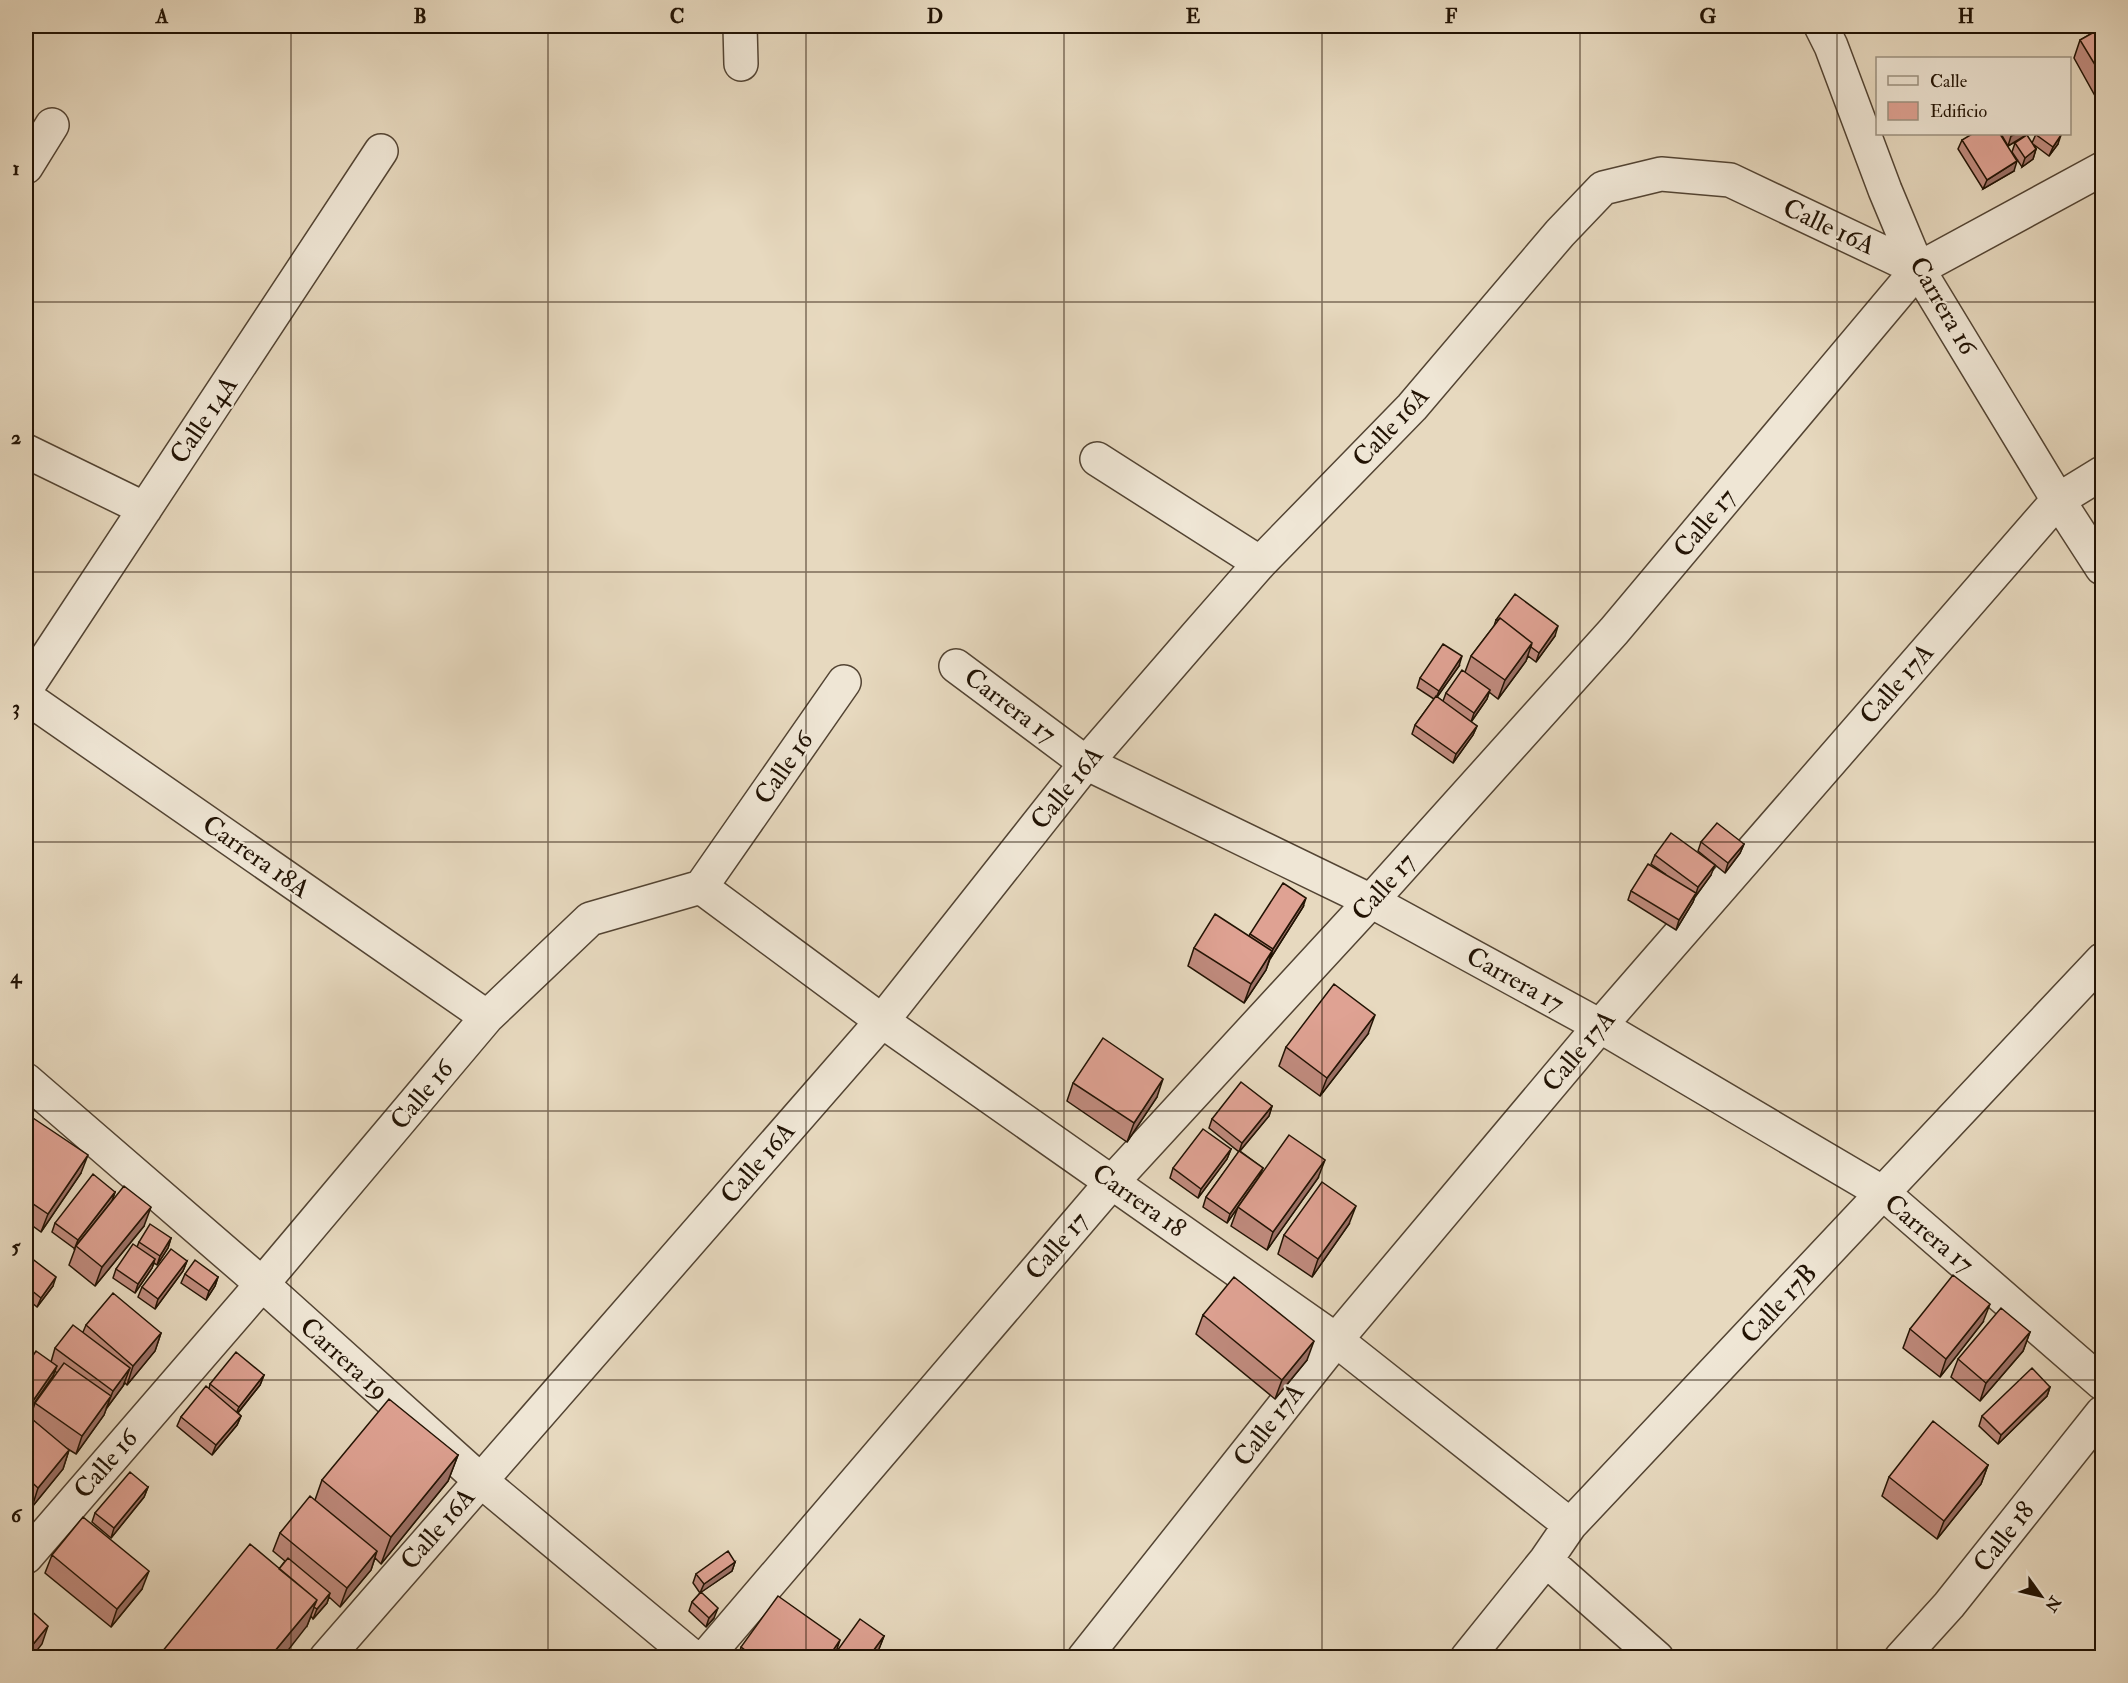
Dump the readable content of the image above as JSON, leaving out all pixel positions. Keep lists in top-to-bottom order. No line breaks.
{"streets":{"street":["Calle 16A","Carrera 16","Calle 14A","Calle 17","Calle 17A","Carrera 17","Calle 16","Carrera 18A","Carrera 18","Calle 17B","Carrera 19","Calle 18"]},"crossings":[["Calle 16A","Carrera 16"],["Calle 16A","Calle 17"],["Calle 16A","Carrera 17"],["Calle 16A","Carrera 18"],["Calle 16A","Carrera 19"],["Carrera 16","Calle 17"],["Carrera 16","Calle 17A"],["Calle 17","Carrera 17"],["Calle 17","Carrera 18"],["Calle 17A","Carrera 17"],["Calle 17A","Carrera 18"],["Carrera 17","Calle 17B"],["Calle 16","Carrera 18A"],["Calle 16","Carrera 18"],["Calle 16","Carrera 19"],["Carrera 18","Calle 17B"]],"legend":["Calle","Edificio"],"north":"bottom right","grid":{"columns":["A","B","C","D","E","F","G","H"],"rows":["1","2","3","4","5","6"]}}
